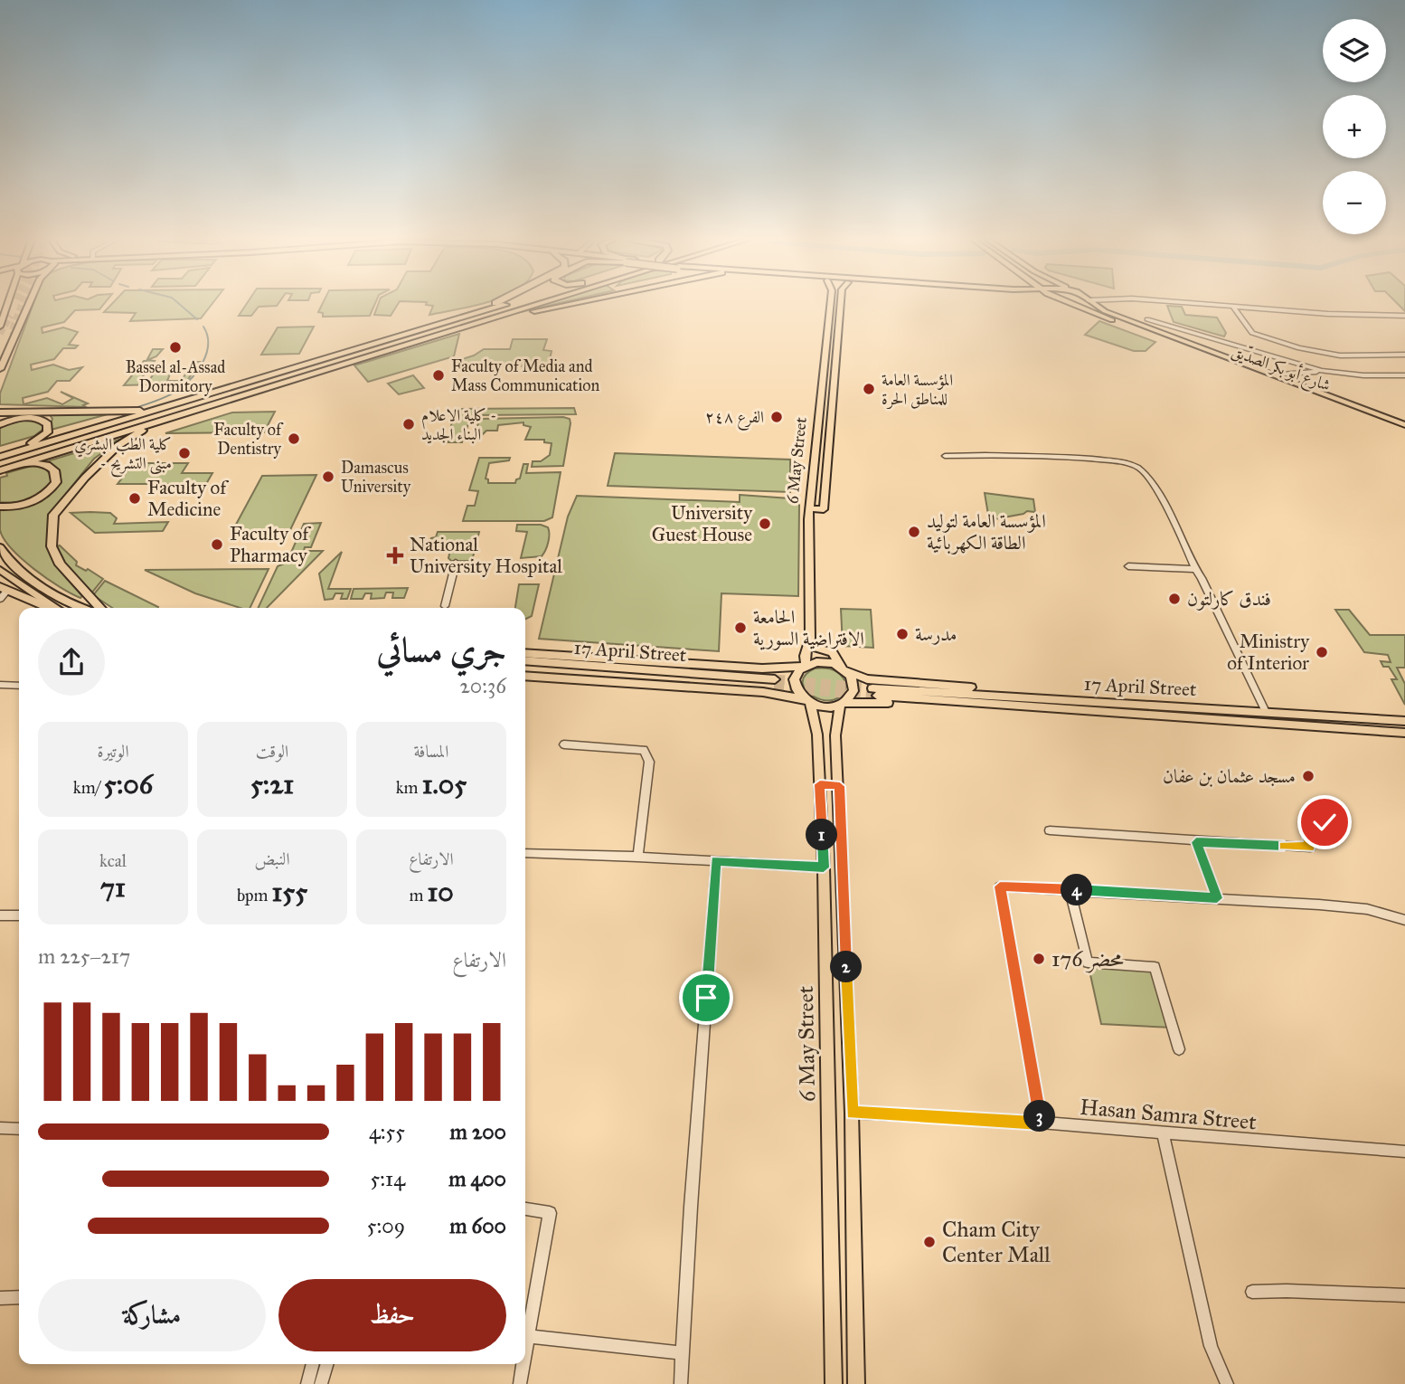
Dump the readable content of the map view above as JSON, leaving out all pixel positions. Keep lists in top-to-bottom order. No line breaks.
{"streets":{"main road":["شارع أبو بكر الصدّيق","6 May Street","17 April Street"],"street":["Hasan Samra Street"]},"places":{"other":["Bassel al-Assad Dormitory","Faculty of Media and Mass Communication","المؤسسة العامة للمناطق الحرة","الفرع ٢٤٨","كلية الاعلام - البناء الجديد","Faculty of Dentistry","كلية الطب البشري - مبنى التشريح","Damascus University","Faculty of Medicine","University Guest House","المؤسسة العامة لتوليد الطاقة الكهربائية","Faculty of Pharmacy","فندق كارلتون","الحامعة الافتراضية السورية","مدرسة","Ministry of Interior","مسجد عثمان بن عفان","محضر 176","Cham City Center Mall"],"health":["National University Hospital"]},"page":{"map_buttons":["+","−"],"heading":["جري مسائي","20:36"],"stats":[["المسافة","1.05 km"],["الوقت","5:21"],["الوتيرة","5:06 /km"],["الارتفاع","10 m"],["النبض","155 bpm"],["kcal","71"]],"pins":["1","4","2","3"],"chart":["الارتفاع","217–225 m"],"list":[{"name":"200 m","note":"4:55"},{"name":"400 m","note":"5:14"},{"name":"600 m","note":"5:09"}],"buttons":["حفظ","مشاركة"]}}
